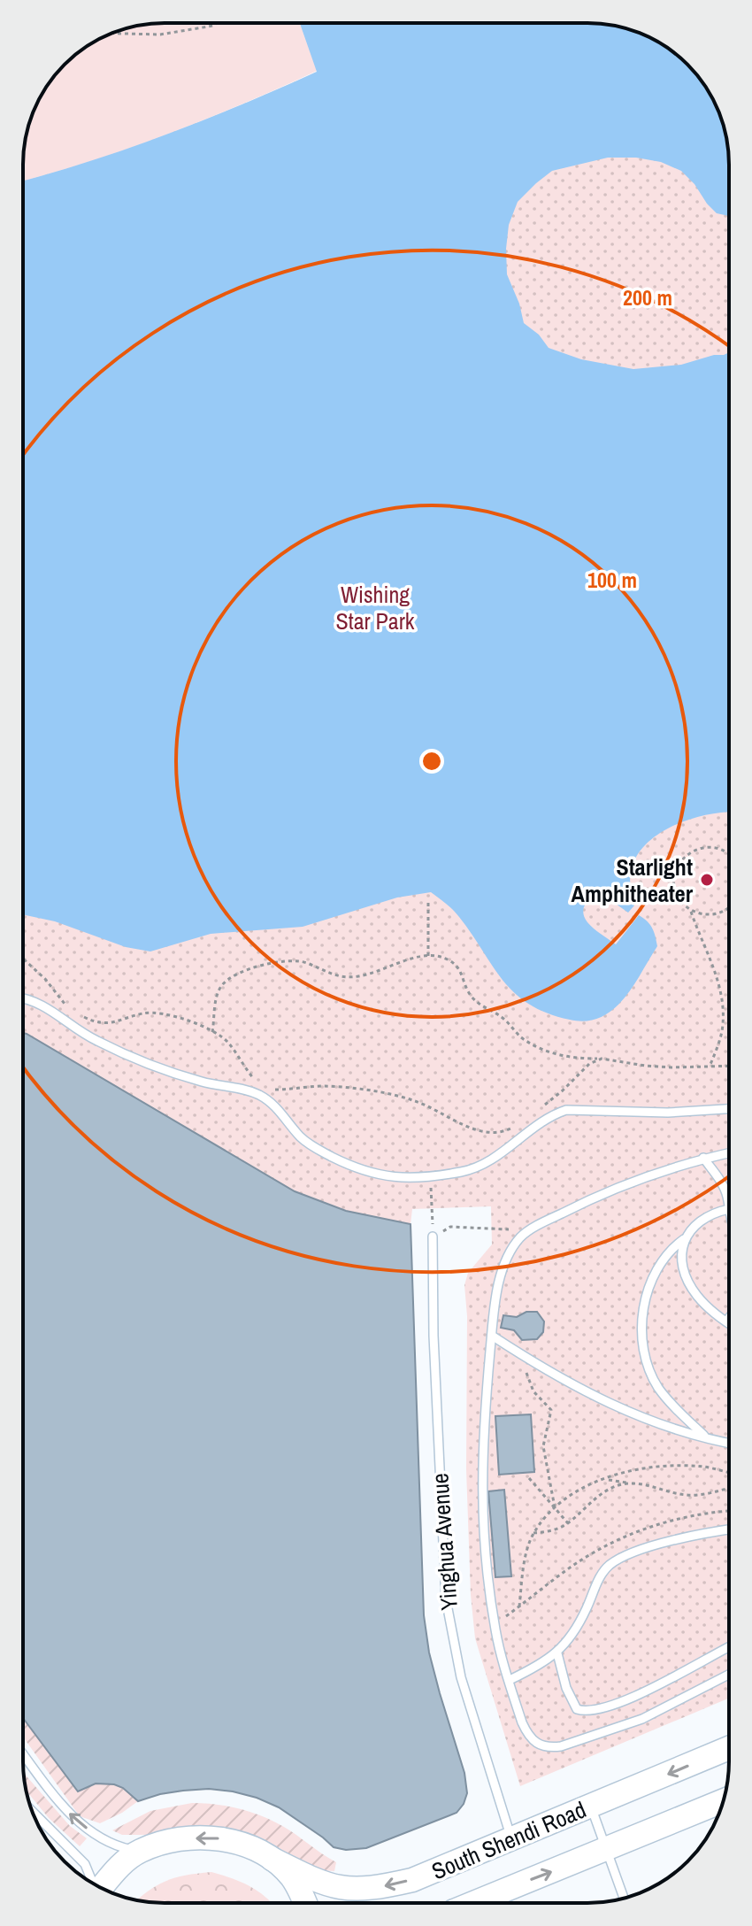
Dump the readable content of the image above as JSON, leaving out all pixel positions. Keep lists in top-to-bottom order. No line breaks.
{"streets":{"street":["South Shendi Road"],"lane":["Yinghua Avenue"]},"crossings":[["Yinghua Avenue","South Shendi Road"]],"parks":["Wishing Star Park"],"places":["Starlight Amphitheater"],"rings":["200 m","100 m"]}
